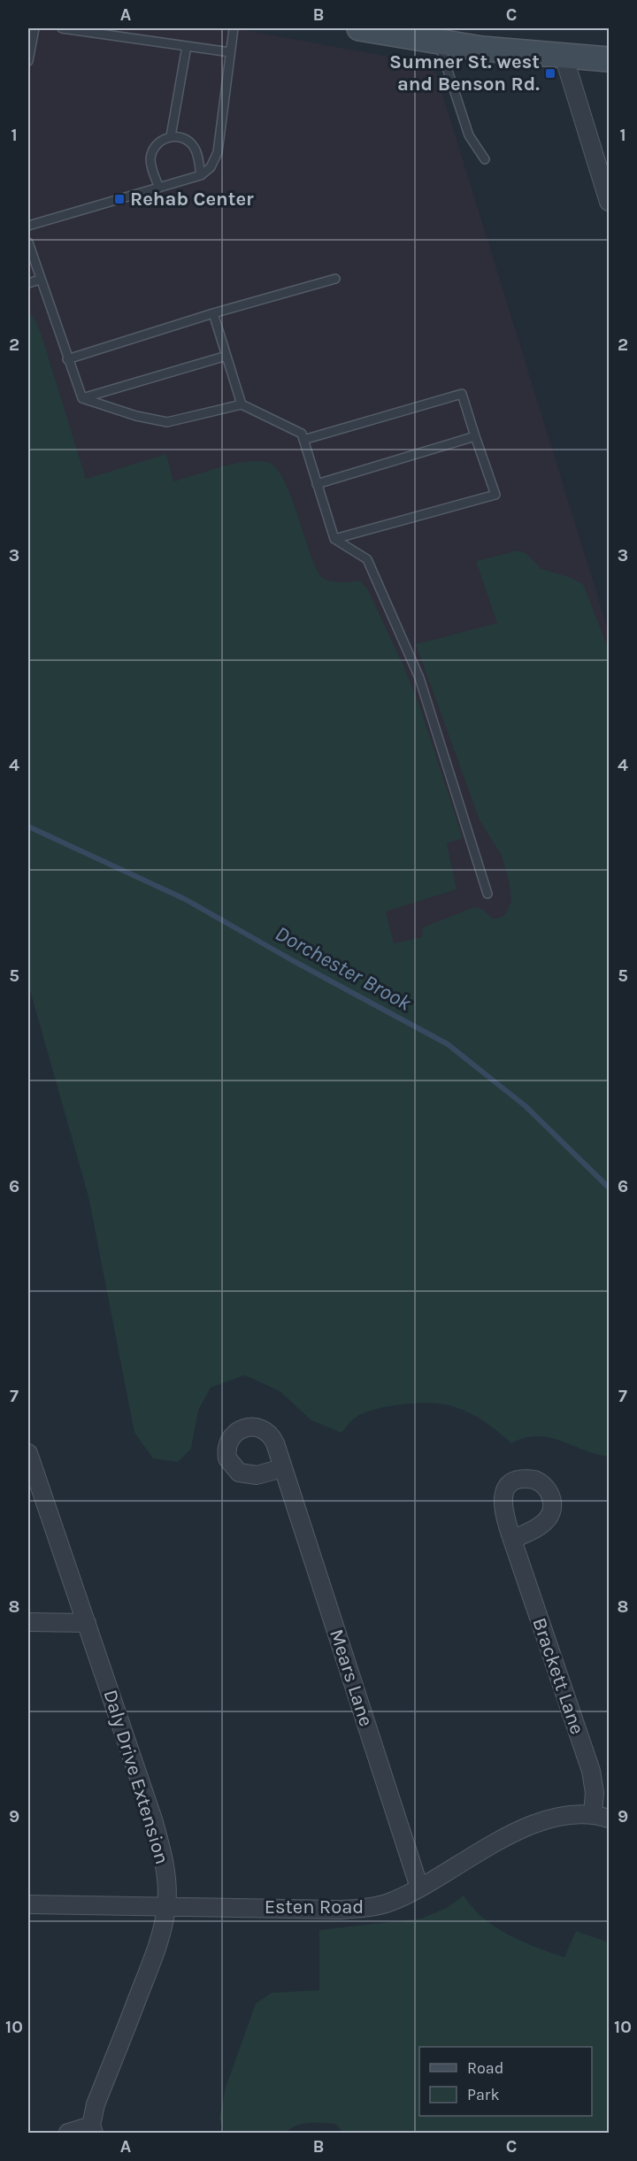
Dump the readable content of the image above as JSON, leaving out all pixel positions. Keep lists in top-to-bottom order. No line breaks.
{"streets":{"street":["Brackett Lane","Mears Lane","Daly Drive Extension","Esten Road"]},"crossings":[["Brackett Lane","Esten Road"],["Mears Lane","Esten Road"],["Daly Drive Extension","Esten Road"]],"water":["Dorchester Brook"],"places":{"transit":["Sumner St. west and Benson Rd.","Rehab Center"]},"legend":["Road","Park"],"grid":{"columns":["A","B","C"],"rows":["1","2","3","4","5","6","7","8","9","10"]}}
